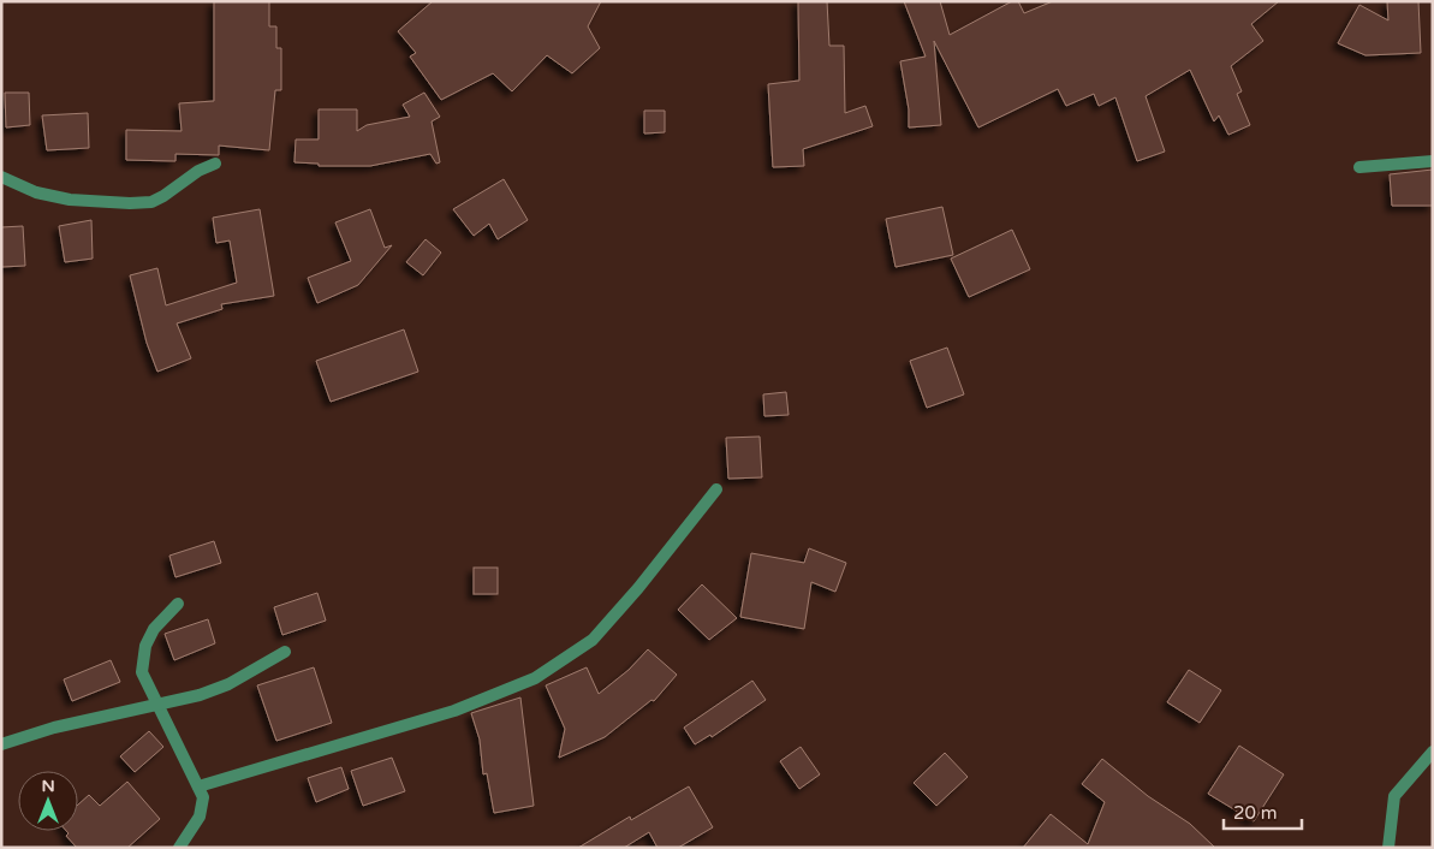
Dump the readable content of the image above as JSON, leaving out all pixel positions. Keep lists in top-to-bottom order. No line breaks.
{"scale_bar":"20 m","north":"top"}
